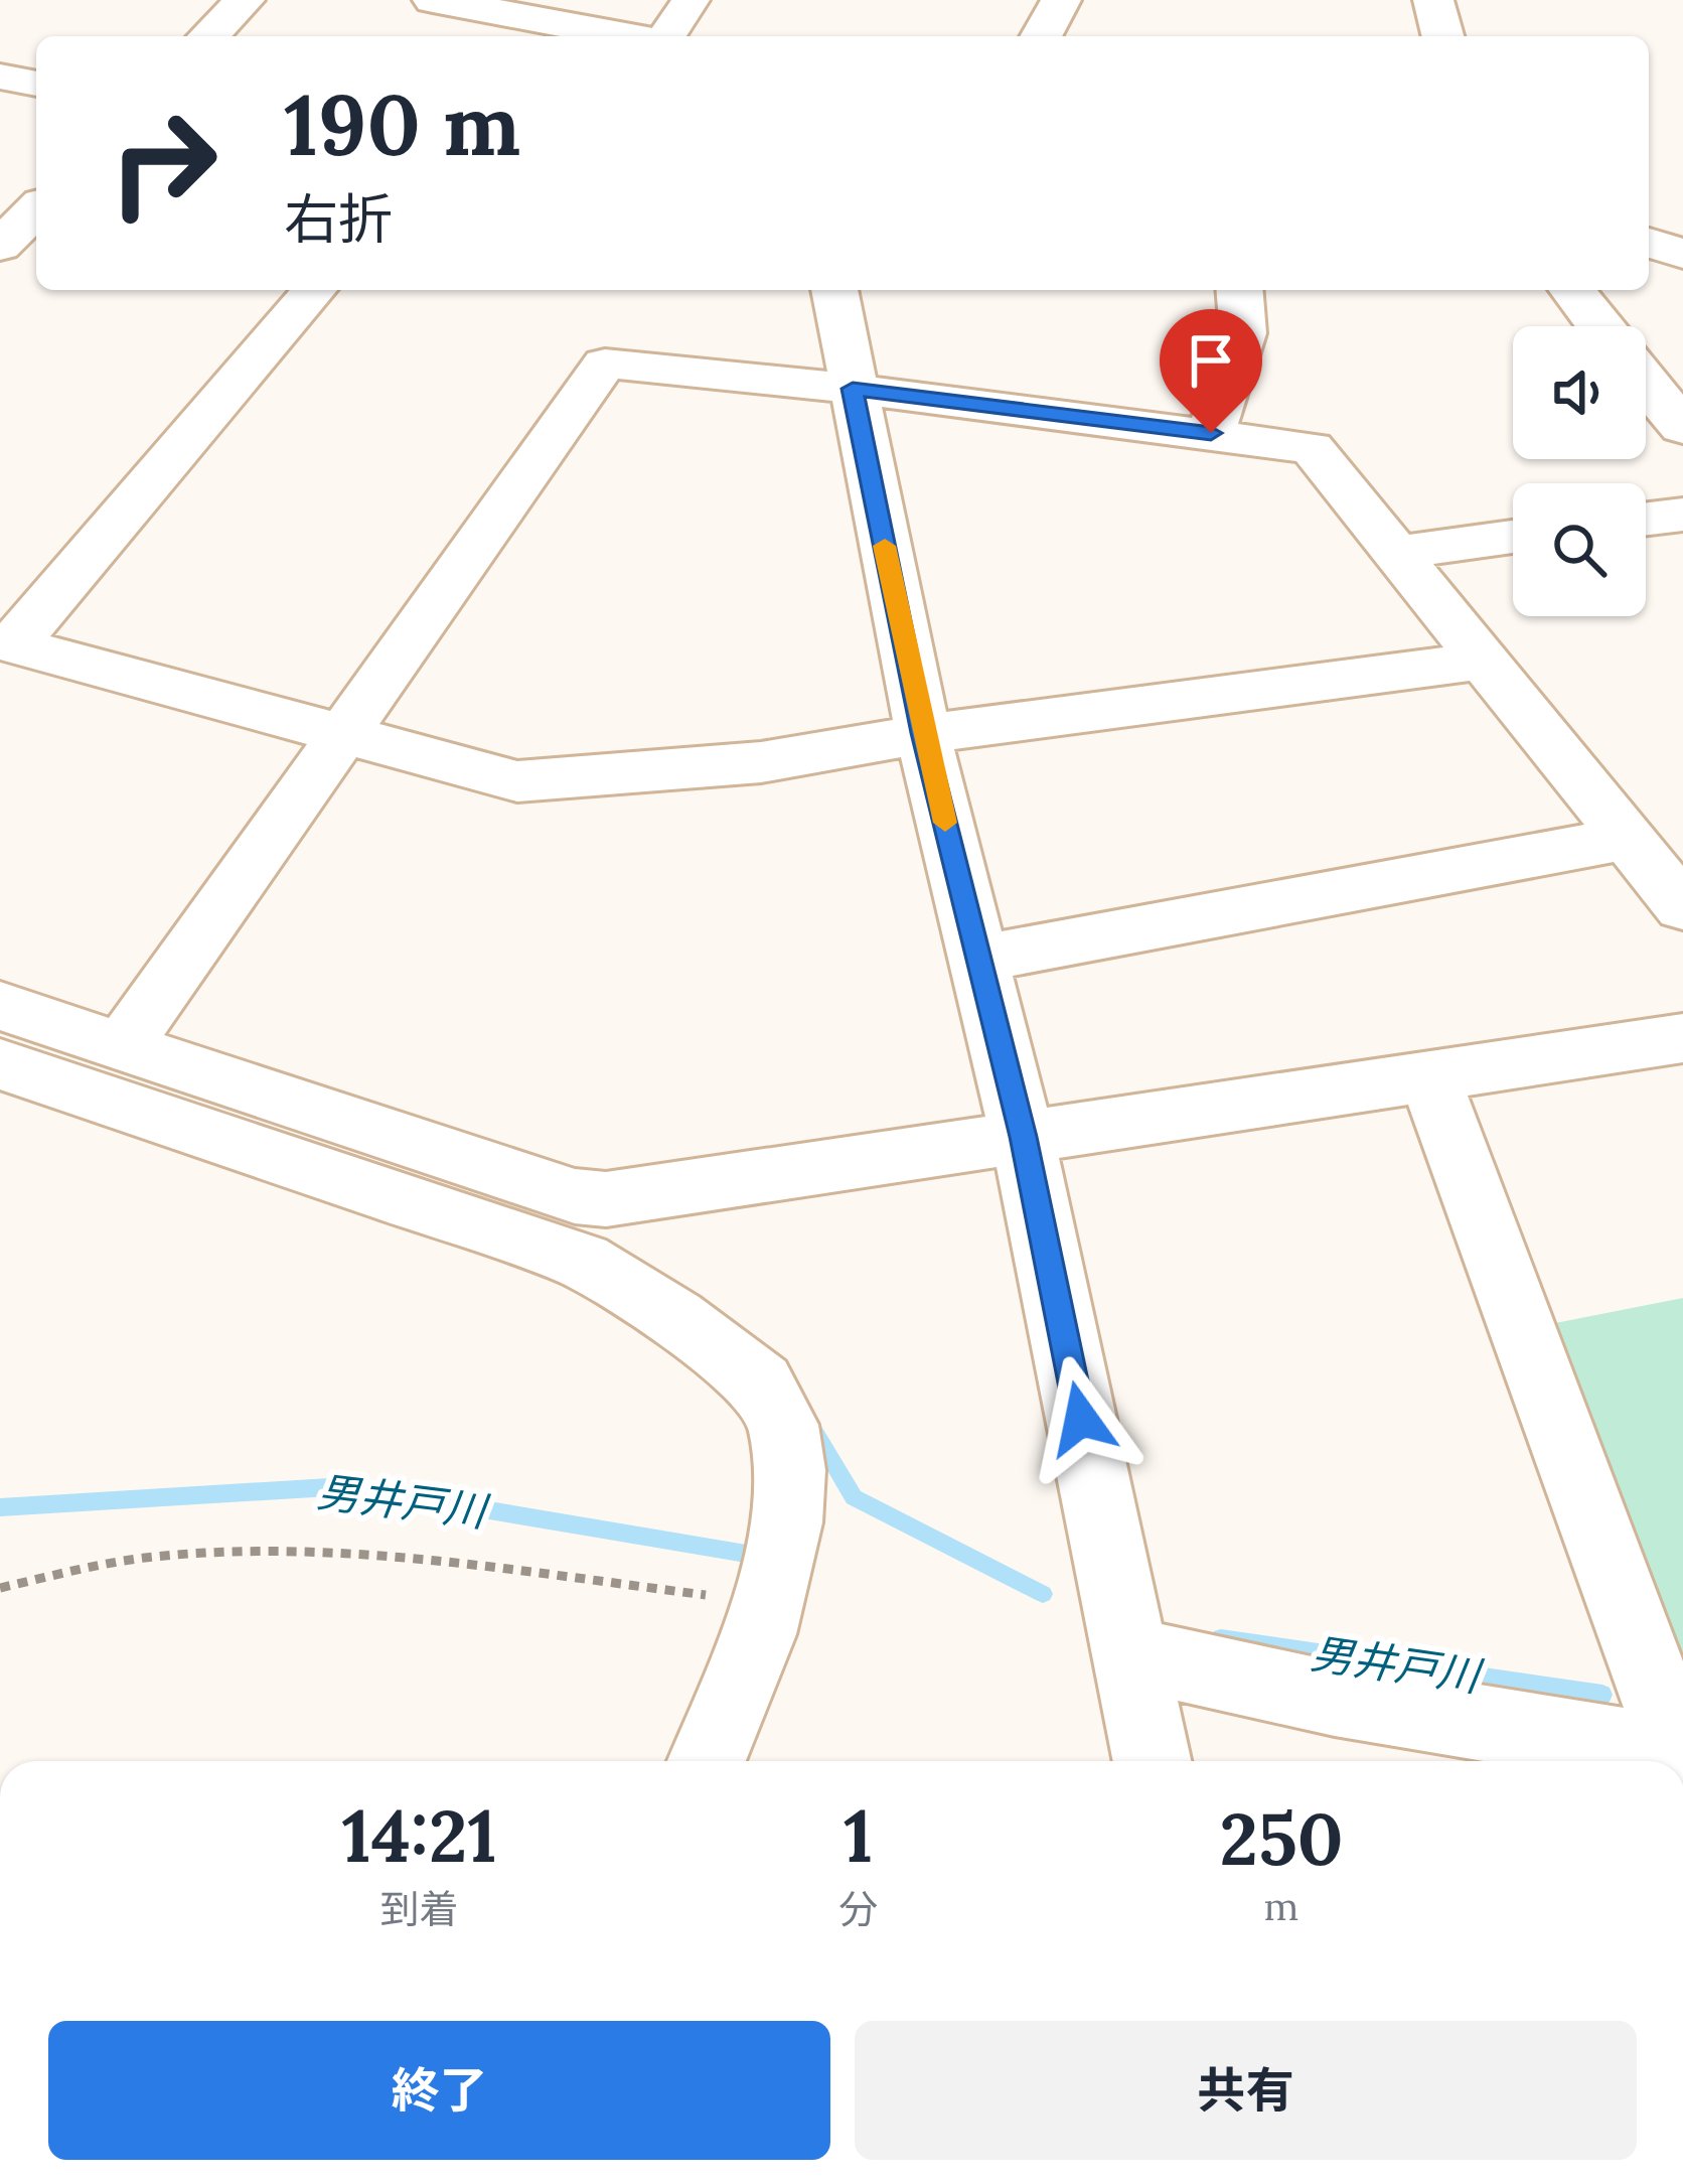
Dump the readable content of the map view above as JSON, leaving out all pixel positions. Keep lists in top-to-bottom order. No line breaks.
{"water":["男井戸川"],"page":{"turn":["190 m","右折"],"eta":["14:21","到着","1","分","250","m"],"buttons":["終了","共有"]}}
